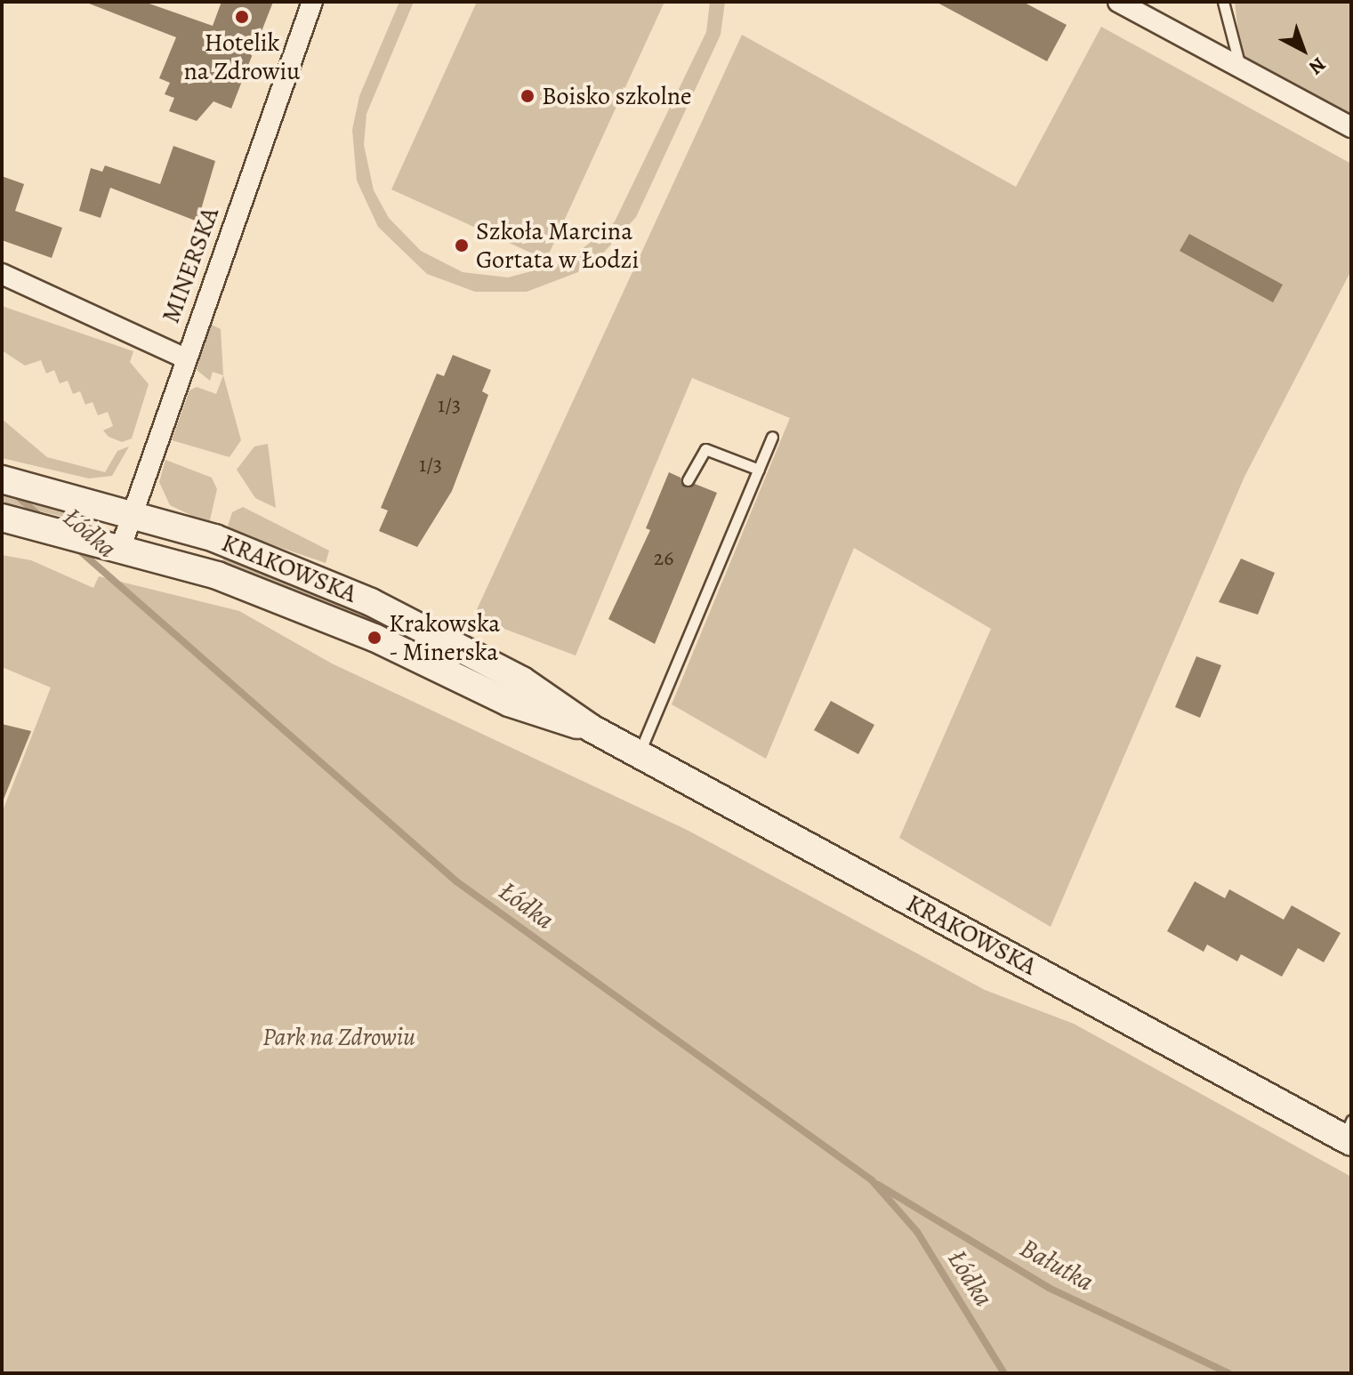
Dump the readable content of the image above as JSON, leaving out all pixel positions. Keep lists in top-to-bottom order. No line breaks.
{"streets":{"main road":["KRAKOWSKA"],"street":["MINERSKA"]},"crossings":[["MINERSKA","KRAKOWSKA"]],"water":["Łódka","Bałutka"],"parks":["Park na Zdrowiu"],"places":["Hotelik na Zdrowiu","Boisko szkolne","Szkoła Marcina Gortata w Łodzi","Krakowska - Minerska"],"house_numbers":["1/3","1/3","26"],"north":"bottom right"}
